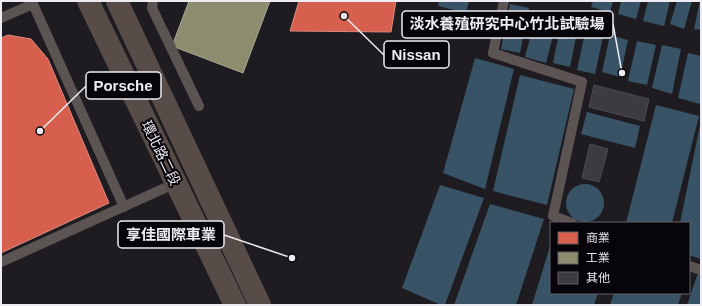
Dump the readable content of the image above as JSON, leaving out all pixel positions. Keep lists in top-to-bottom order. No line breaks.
{"streets":{"street":["環北路二段"]},"places":["Nissan","淡水養殖研究中心竹北試驗場","Porsche","享佳國際車業"],"legend":["商業","工業","其他"]}
